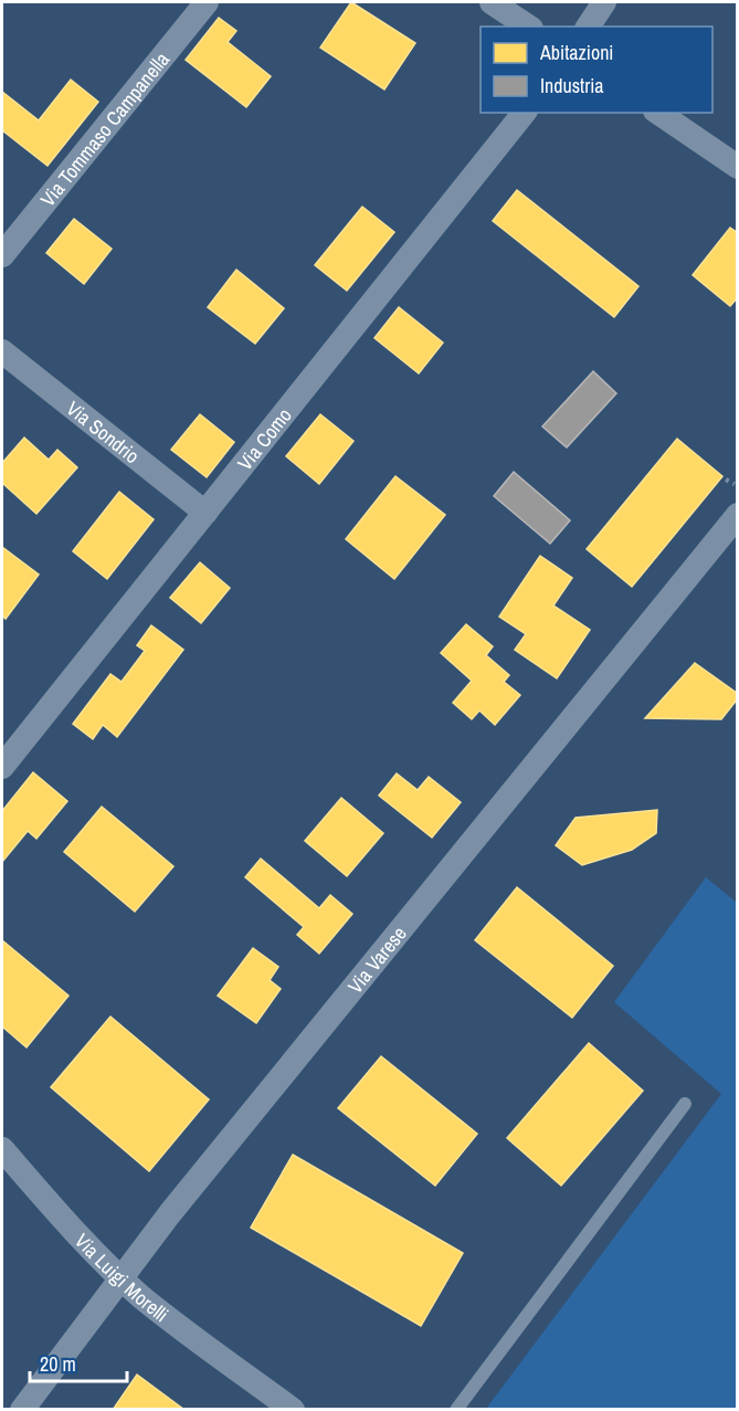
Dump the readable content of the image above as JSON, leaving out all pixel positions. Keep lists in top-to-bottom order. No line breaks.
{"streets":{"street":["Via Tommaso Campanella","Via Sondrio","Via Como","Via Varese","Via Luigi Morelli"]},"crossings":[["Via Sondrio","Via Como"],["Via Varese","Via Luigi Morelli"]],"legend":["Abitazioni","Industria"],"scale_bar":"20 m"}
